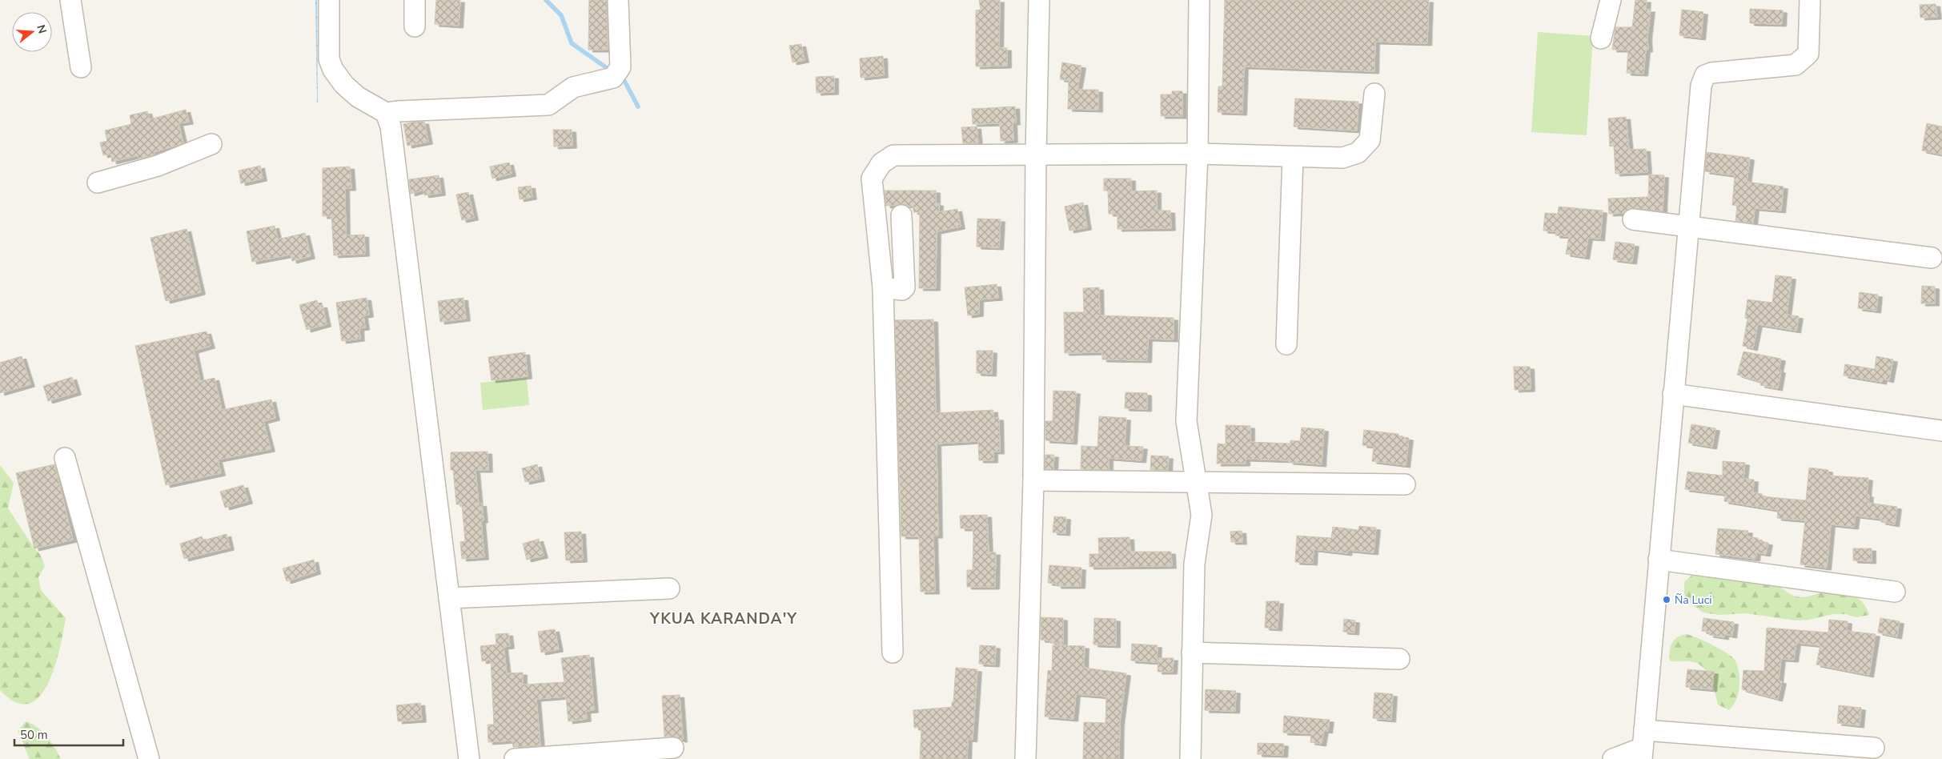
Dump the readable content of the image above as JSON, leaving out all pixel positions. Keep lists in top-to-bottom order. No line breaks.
{"districts":["YKUA KARANDA'Y"],"places":["Ña Luci"],"scale_bar":"50 m","north":"right"}
